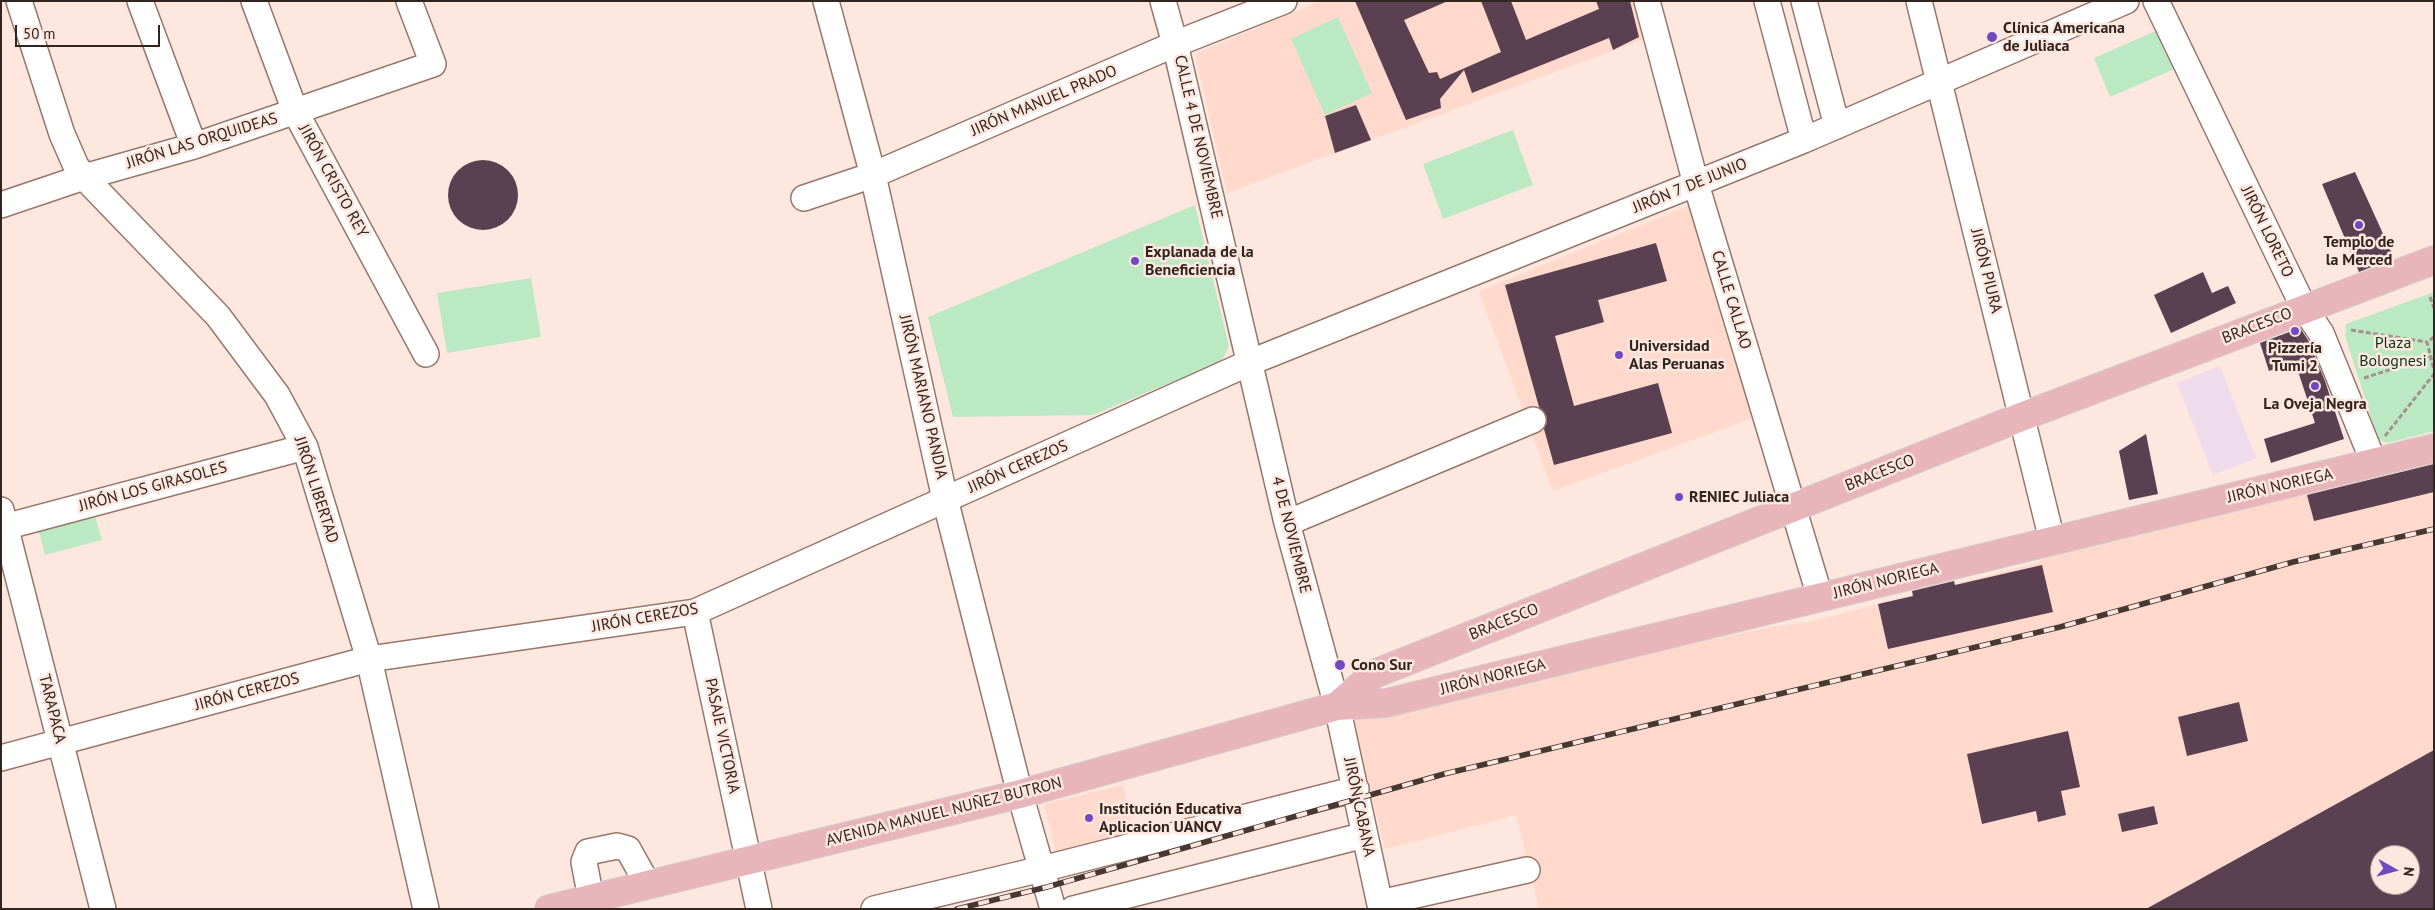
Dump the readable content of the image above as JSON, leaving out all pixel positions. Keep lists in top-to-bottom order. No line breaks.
{"streets":{"main road":["BRACESCO","JIRÓN NORIEGA","AVENIDA MANUEL NUÑEZ BUTRON"],"street":["JIRÓN MANUEL PRADO","CALLE 4 DE NOVIEMBRE","JIRÓN LAS ORQUIDEAS","JIRÓN CRISTO REY","JIRÓN 7 DE JUNIO","JIRÓN LORETO","JIRÓN PIURA","CALLE CALLAO","JIRÓN MARIANO PANDIA","JIRÓN CEREZOS","JIRÓN LOS GIRASOLES","JIRÓN LIBERTAD","4 DE NOVIEMBRE","TARAPACA","PASAJE VICTORIA","JIRÓN CABANA"]},"crossings":[["JIRÓN MANUEL PRADO","CALLE 4 DE NOVIEMBRE"],["JIRÓN MANUEL PRADO","JIRÓN MARIANO PANDIA"],["CALLE 4 DE NOVIEMBRE","JIRÓN 7 DE JUNIO"],["CALLE 4 DE NOVIEMBRE","JIRÓN CEREZOS"],["CALLE 4 DE NOVIEMBRE","4 DE NOVIEMBRE"],["JIRÓN LAS ORQUIDEAS","JIRÓN CRISTO REY"],["JIRÓN LAS ORQUIDEAS","JIRÓN LIBERTAD"],["JIRÓN 7 DE JUNIO","JIRÓN PIURA"],["JIRÓN 7 DE JUNIO","CALLE CALLAO"],["JIRÓN 7 DE JUNIO","JIRÓN CEREZOS"],["JIRÓN 7 DE JUNIO","4 DE NOVIEMBRE"],["JIRÓN LORETO","BRACESCO"],["JIRÓN LORETO","JIRÓN NORIEGA"],["JIRÓN PIURA","BRACESCO"],["JIRÓN PIURA","JIRÓN NORIEGA"],["CALLE CALLAO","BRACESCO"],["CALLE CALLAO","JIRÓN NORIEGA"],["BRACESCO","JIRÓN NORIEGA"],["BRACESCO","4 DE NOVIEMBRE"],["BRACESCO","JIRÓN CABANA"],["BRACESCO","AVENIDA MANUEL NUÑEZ BUTRON"],["JIRÓN MARIANO PANDIA","JIRÓN CEREZOS"],["JIRÓN MARIANO PANDIA","AVENIDA MANUEL NUÑEZ BUTRON"],["JIRÓN CEREZOS","JIRÓN LIBERTAD"],["JIRÓN CEREZOS","4 DE NOVIEMBRE"],["JIRÓN CEREZOS","TARAPACA"],["JIRÓN CEREZOS","PASAJE VICTORIA"],["JIRÓN NORIEGA","4 DE NOVIEMBRE"],["JIRÓN NORIEGA","JIRÓN CABANA"],["JIRÓN NORIEGA","AVENIDA MANUEL NUÑEZ BUTRON"],["JIRÓN LOS GIRASOLES","JIRÓN LIBERTAD"],["JIRÓN LOS GIRASOLES","TARAPACA"],["4 DE NOVIEMBRE","JIRÓN CABANA"],["4 DE NOVIEMBRE","AVENIDA MANUEL NUÑEZ BUTRON"],["PASAJE VICTORIA","AVENIDA MANUEL NUÑEZ BUTRON"],["JIRÓN CABANA","AVENIDA MANUEL NUÑEZ BUTRON"]],"parks":["Plaza Bolognesi"],"places":["Clínica Americana de Juliaca","Templo de la Merced","Explanada de la Beneficiencia","Pizzería Tumi 2","Universidad Alas Peruanas","La Oveja Negra","RENIEC Juliaca","Cono Sur","Institución Educativa Aplicacion UANCV"],"scale_bar":"50 m","north":"right"}
